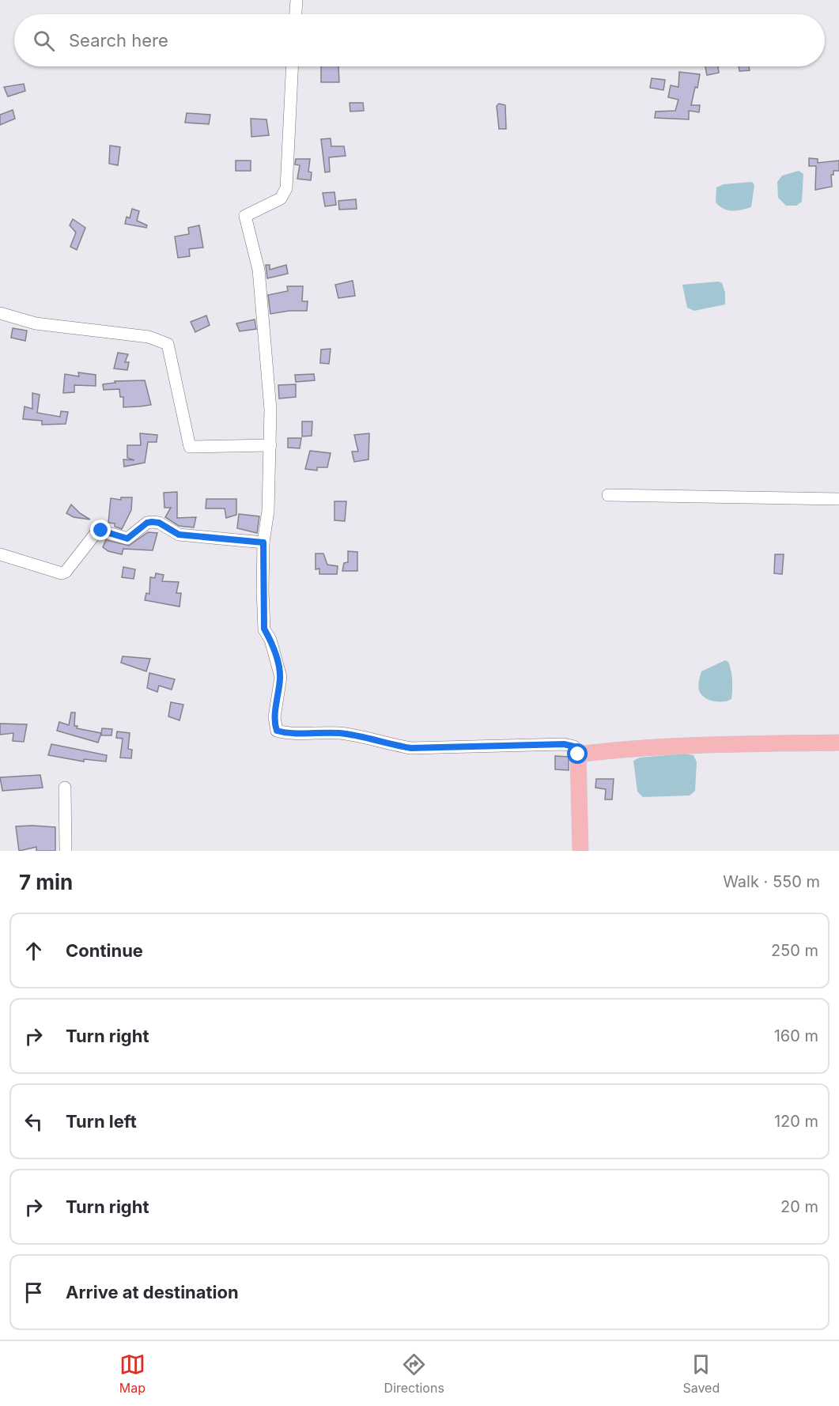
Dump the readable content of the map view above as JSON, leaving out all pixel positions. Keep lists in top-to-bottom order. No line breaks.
{"page":{"search":"Search here","heading":["7 min","Walk · 550 m"],"list":[["Continue","250 m"],["Turn right","160 m"],["Turn left","120 m"],["Turn right","20 m"],"Arrive at destination"],"nav":["Map","Directions","Saved"]}}
